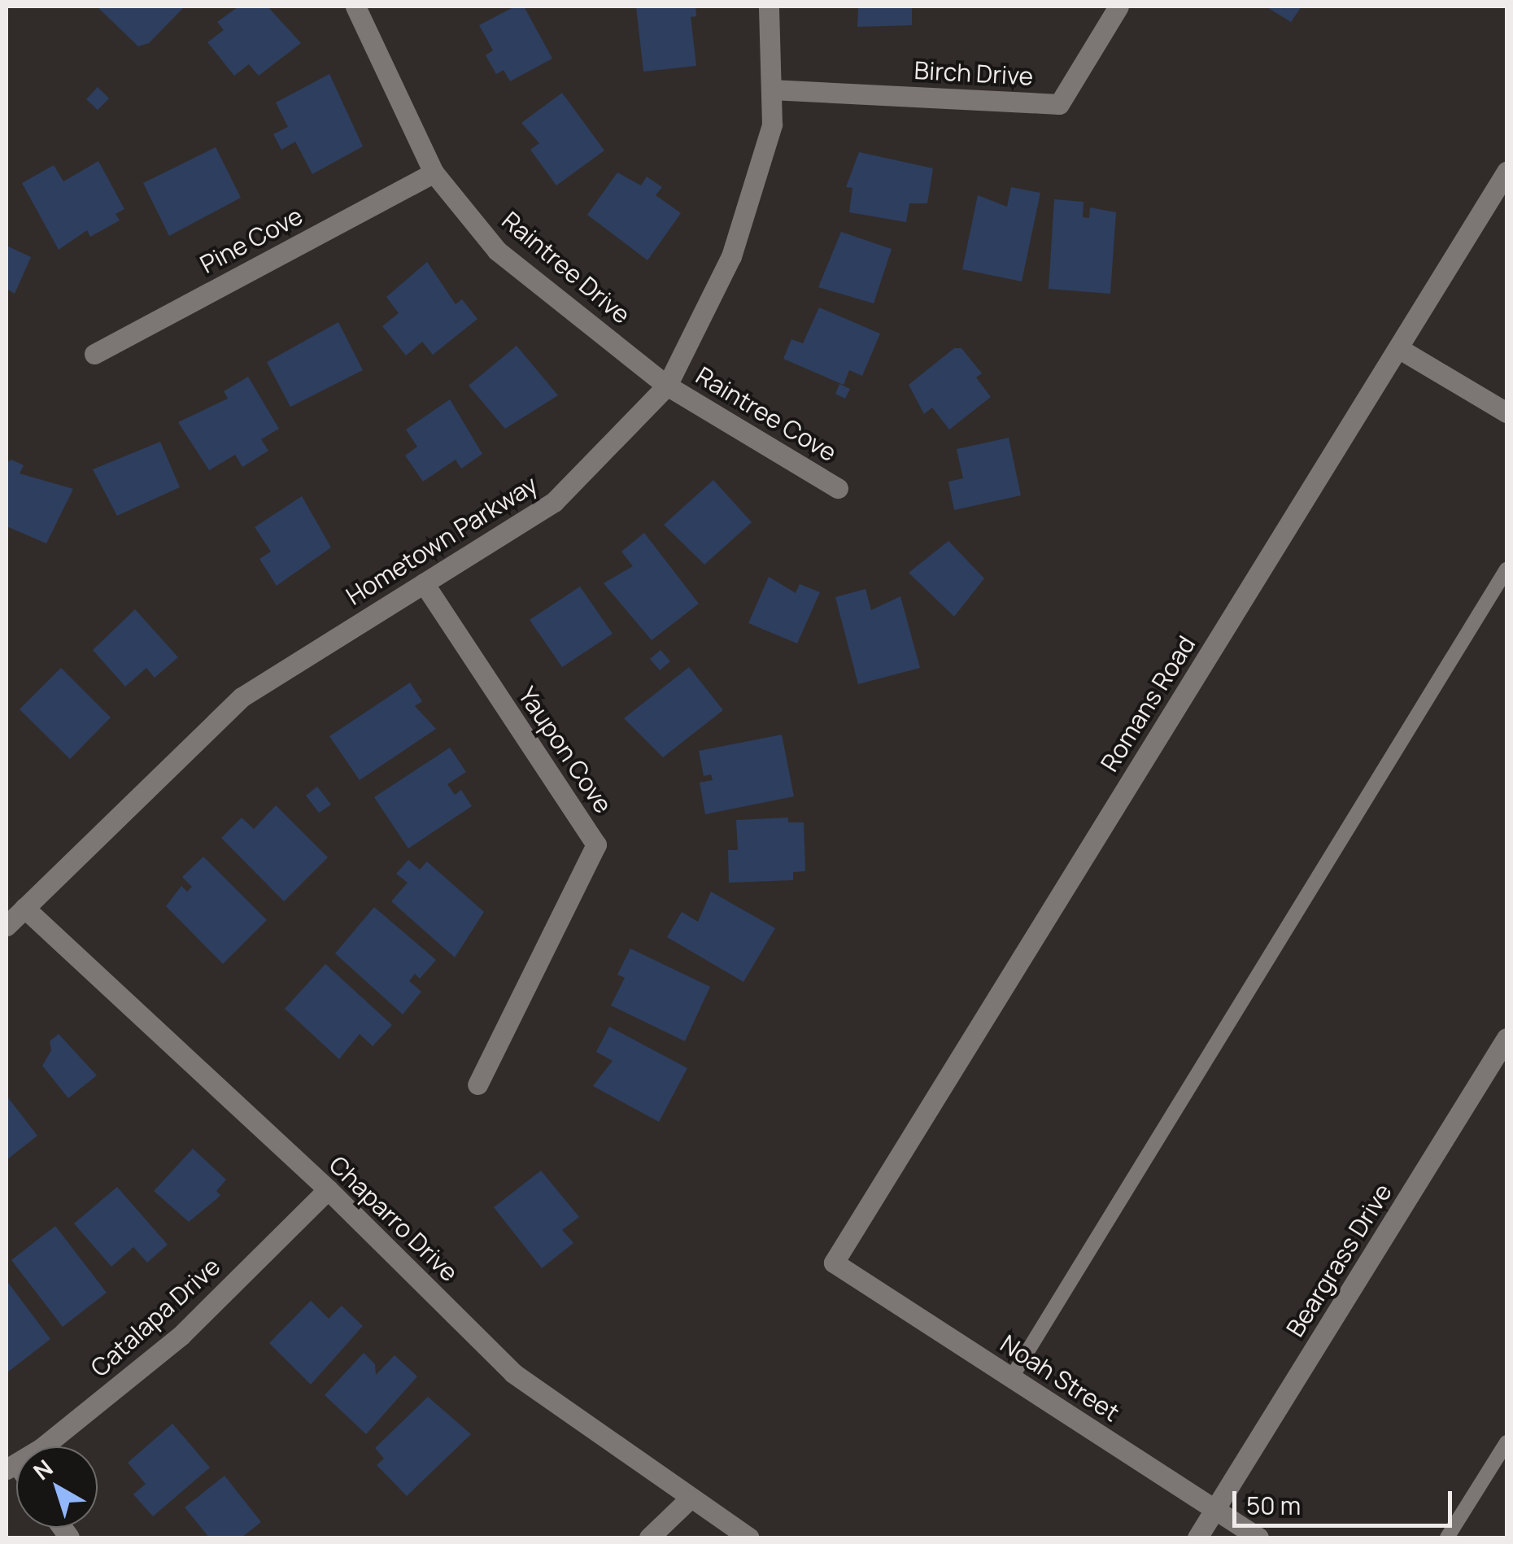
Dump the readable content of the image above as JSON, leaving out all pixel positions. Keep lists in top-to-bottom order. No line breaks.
{"streets":{"street":["Birch Drive","Pine Cove","Raintree Drive","Raintree Cove","Hometown Parkway","Romans Road","Yaupon Cove","Chaparro Drive","Beargrass Drive","Catalapa Drive","Noah Street"]},"crossings":[["Birch Drive","Hometown Parkway"],["Pine Cove","Raintree Drive"],["Raintree Drive","Raintree Cove"],["Raintree Drive","Hometown Parkway"],["Raintree Cove","Hometown Parkway"],["Hometown Parkway","Yaupon Cove"],["Hometown Parkway","Chaparro Drive"],["Romans Road","Noah Street"],["Chaparro Drive","Catalapa Drive"],["Beargrass Drive","Noah Street"]],"scale_bar":"50 m","north":"top left"}
